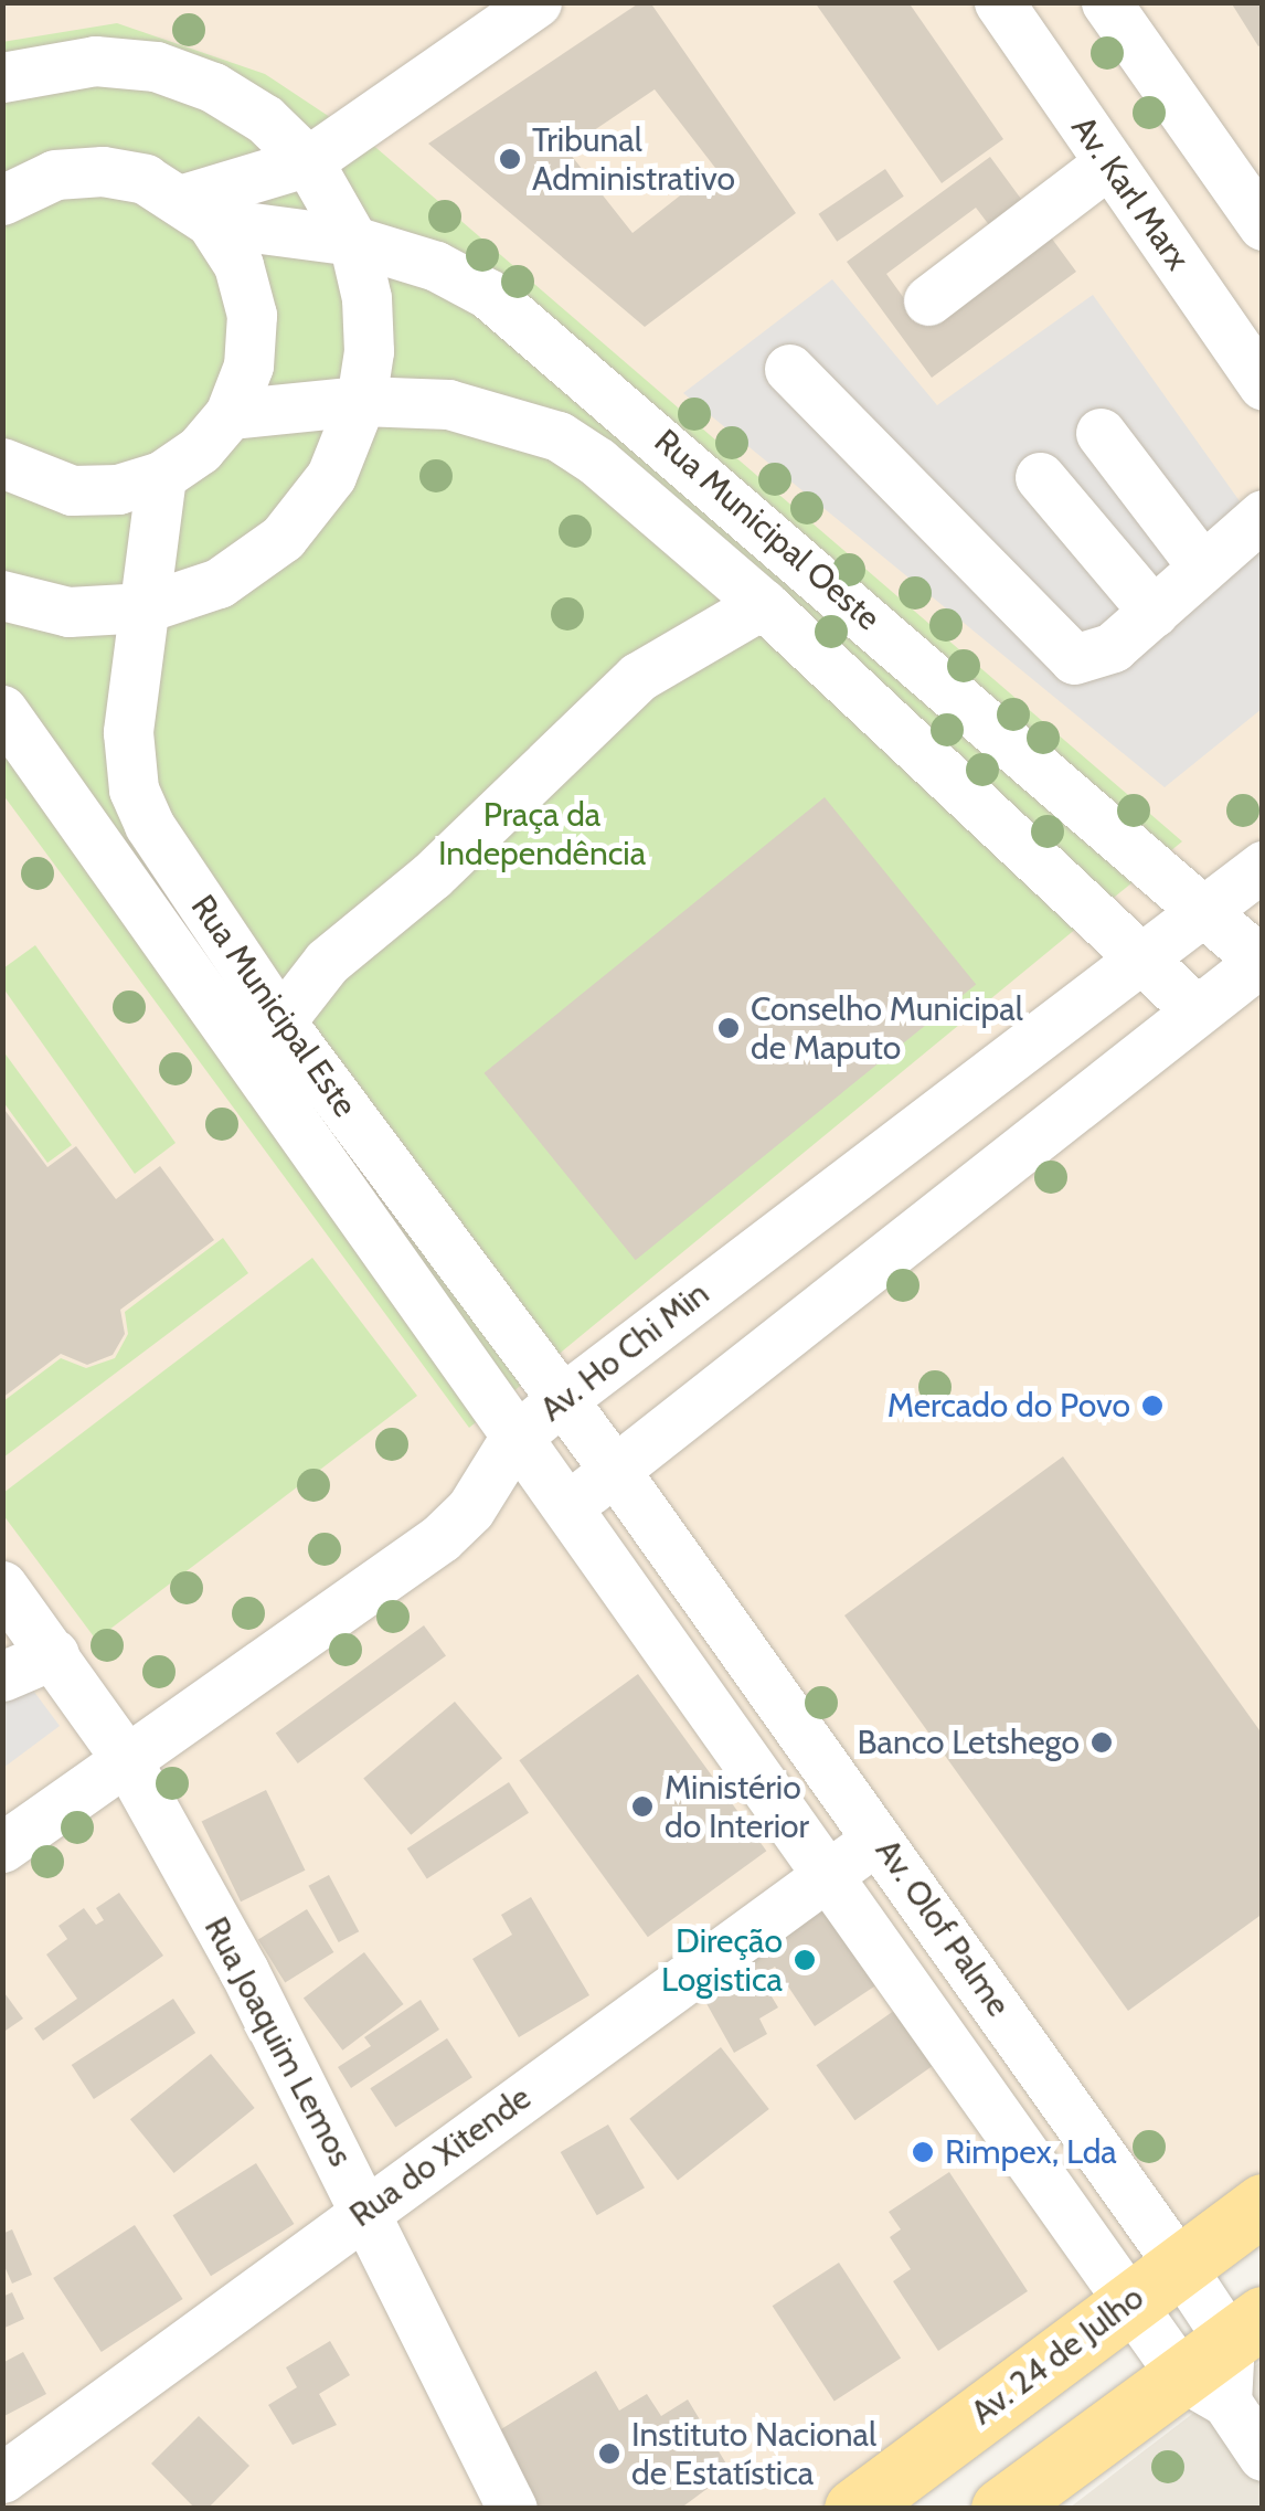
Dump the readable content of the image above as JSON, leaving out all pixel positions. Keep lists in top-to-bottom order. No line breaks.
{"streets":{"main road":["Av. 24 de Julho"],"street":["Av. Karl Marx","Rua Municipal Oeste","Rua Municipal Este","Av. Ho Chi Min","Av. Olof Palme","Rua Joaquim Lemos","Rua do Xitende"]},"crossings":[["Rua Municipal Oeste","Av. Ho Chi Min"],["Rua Municipal Este","Av. Ho Chi Min"],["Rua Municipal Este","Av. Olof Palme"],["Av. Ho Chi Min","Rua Joaquim Lemos"],["Av. Olof Palme","Rua do Xitende"],["Av. Olof Palme","Av. 24 de Julho"],["Rua Joaquim Lemos","Rua do Xitende"]],"parks":["Praça da Independência"],"places":["Tribunal Administrativo","Conselho Municipal de Maputo","Mercado do Povo","Banco Letshego","Ministério do Interior","Direção Logistica","Rimpex, Lda","Instituto Nacional de Estatística"]}
